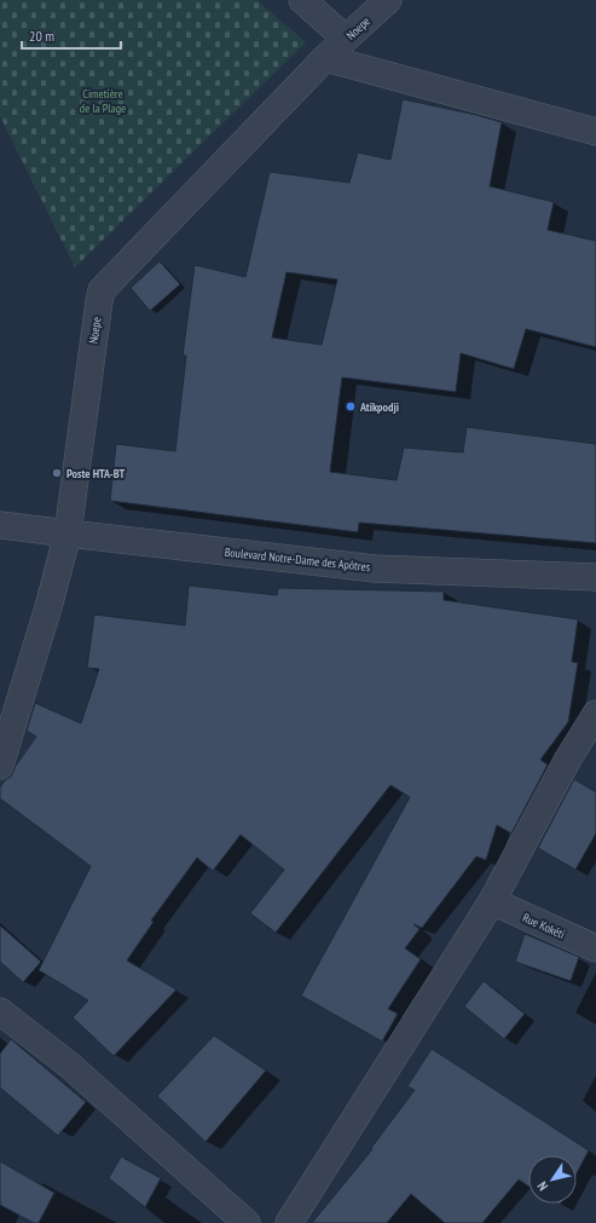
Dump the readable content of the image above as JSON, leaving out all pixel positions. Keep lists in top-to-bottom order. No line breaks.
{"streets":{"street":["Noepe","Boulevard Notre-Dame des Apôtres","Rue Kokéti"]},"crossings":[["Noepe","Boulevard Notre-Dame des Apôtres"]],"parks":["Cimetière de la Plage"],"places":["Atikpodji","Poste HTA-BT"],"scale_bar":"20 m","north":"bottom left"}
